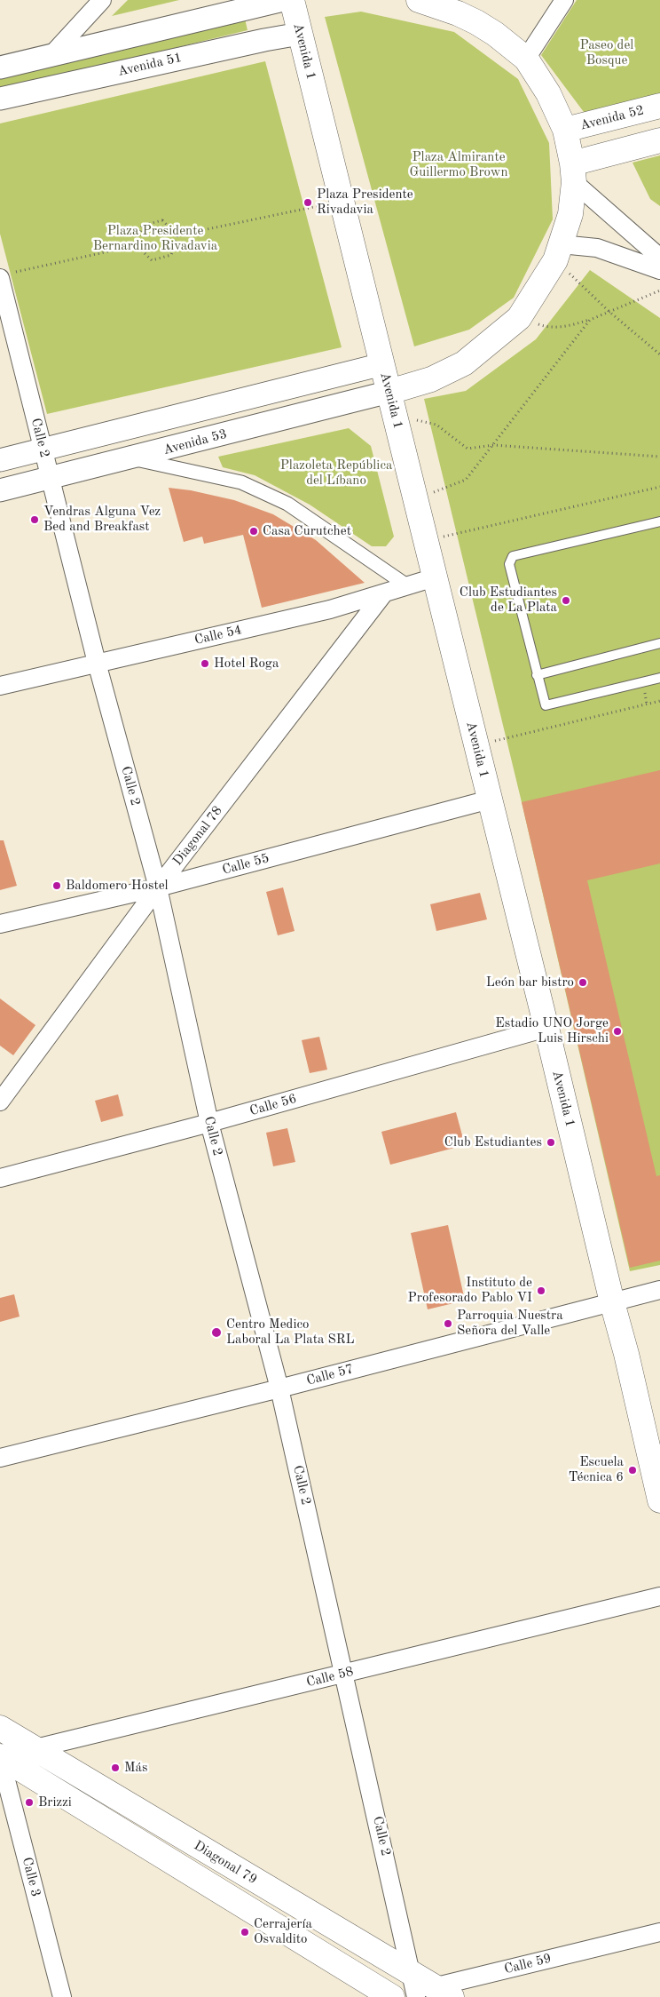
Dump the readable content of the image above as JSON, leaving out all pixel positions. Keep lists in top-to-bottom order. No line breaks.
{"streets":{"main road":["Avenida 1","Avenida 52","Diagonal 79"],"street":["Avenida 51","Calle 2","Avenida 53","Calle 54","Diagonal 78","Calle 55","Calle 56","Calle 57","Calle 58","Calle 3","Calle 59"]},"crossings":[["Avenida 1","Avenida 51"],["Avenida 1","Avenida 53"],["Avenida 1","Calle 54"],["Avenida 1","Calle 55"],["Avenida 1","Calle 56"],["Avenida 1","Calle 57"],["Calle 2","Avenida 53"],["Calle 2","Calle 54"],["Calle 2","Diagonal 78"],["Calle 2","Calle 55"],["Calle 2","Calle 56"],["Calle 2","Calle 57"],["Calle 2","Calle 58"],["Calle 2","Diagonal 79"],["Calle 2","Calle 59"],["Calle 54","Diagonal 78"],["Diagonal 78","Calle 55"],["Calle 58","Diagonal 79"],["Calle 58","Calle 3"],["Diagonal 79","Calle 3"],["Diagonal 79","Calle 59"]],"parks":["Paseo del Bosque","Plaza Almirante Guillermo Brown","Plaza Presidente Bernardino Rivadavia","Plazoleta República del Líbano"],"places":["Plaza Presidente Rivadavia","Vendras Alguna Vez Bed and Breakfast","Casa Curutchet","Club Estudiantes de La Plata","Hotel Roga","Baldomero Hostel","León bar bistro","Estadio UNO Jorge Luis Hirschi","Club Estudiantes","Instituto de Profesorado Pablo VI","Parroquia Nuestra Señora del Valle","Centro Medico Laboral La Plata SRL","Escuela Técnica 6","Más","Brizzi","Cerrajería Osvaldito"]}
